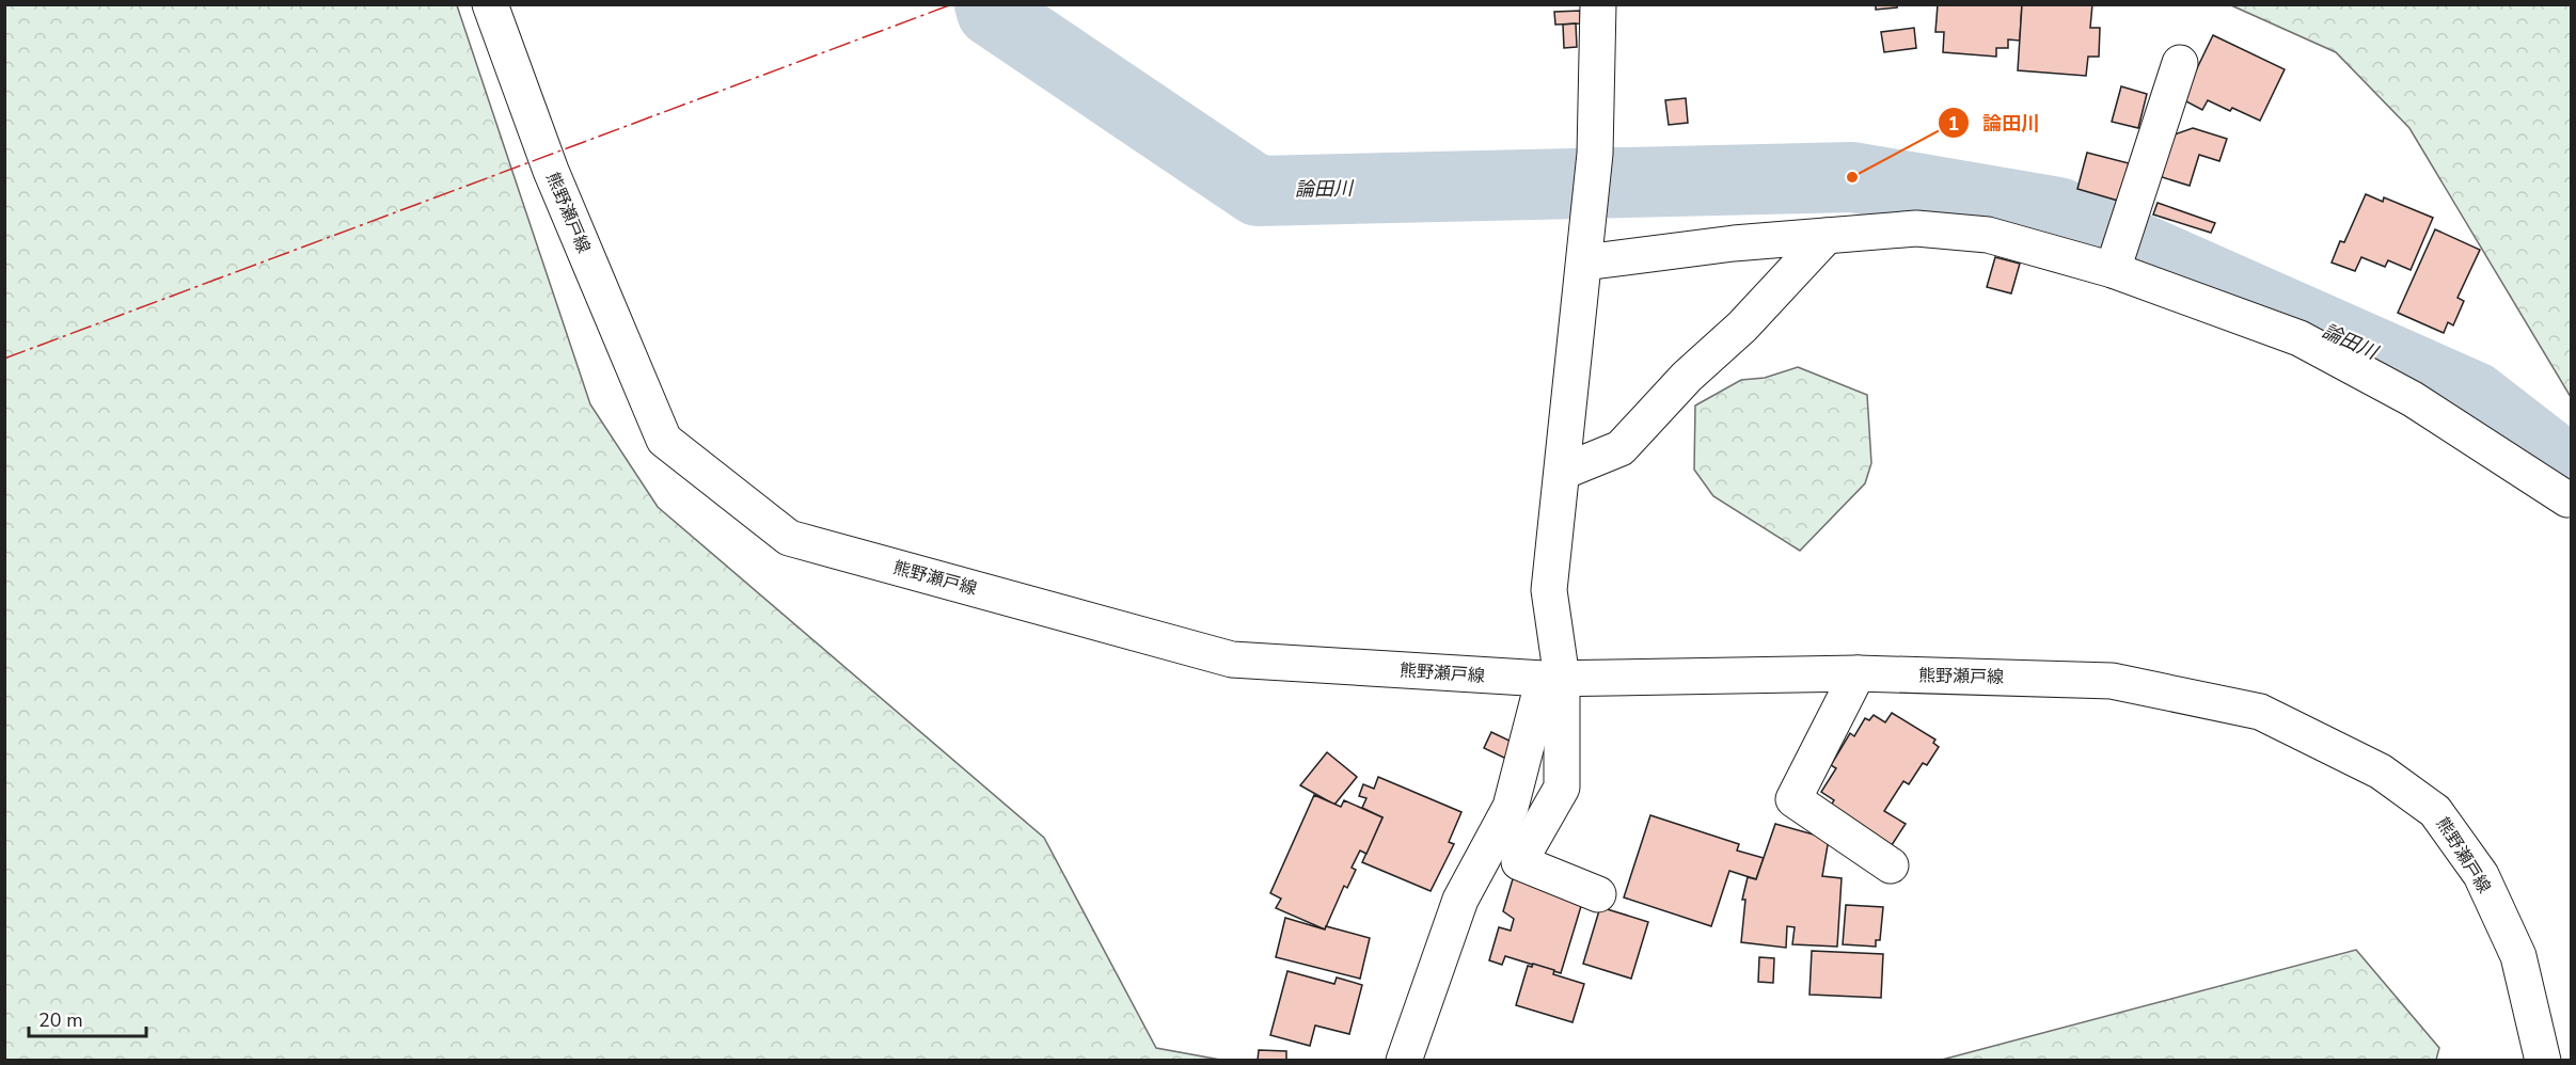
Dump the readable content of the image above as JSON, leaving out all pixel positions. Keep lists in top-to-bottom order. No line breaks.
{"streets":{"main road":["熊野瀬戸線"]},"water":["論田川"],"places":["論田川"],"scale_bar":"20 m"}
